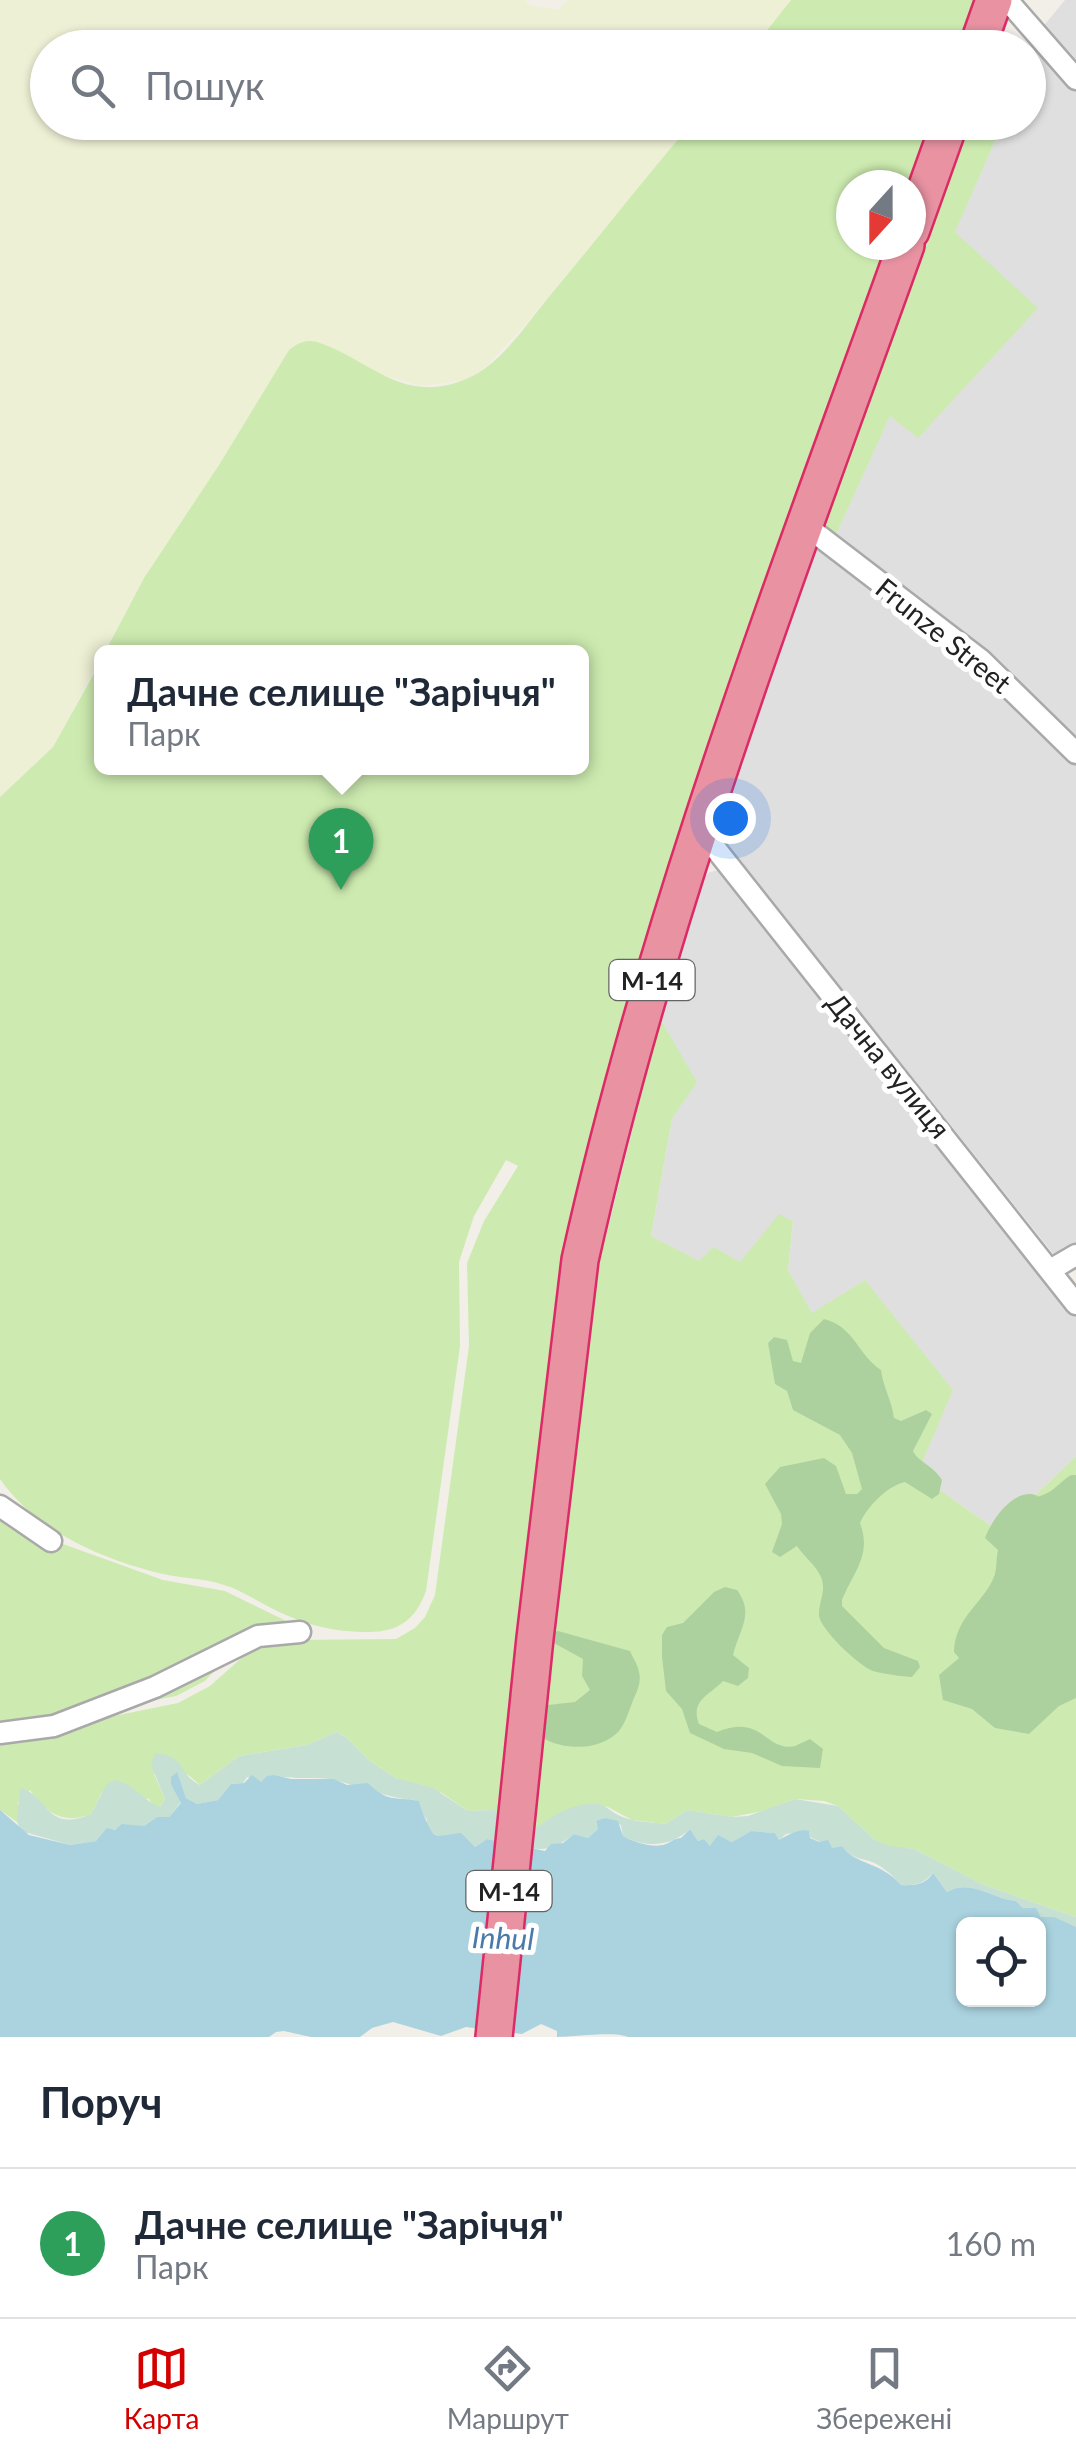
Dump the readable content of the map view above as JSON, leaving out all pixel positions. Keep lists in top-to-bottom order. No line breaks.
{"streets":{"highway":["М-14"],"street":["Frunze Street","Дачна вулиця"]},"crossings":[["Frunze Street","М-14"],["М-14","Дачна вулиця"]],"water":["Inhul"],"north":"bottom","page":{"search":"Пошук","popup":["Дачне селище \"Заріччя\"","Парк"],"pins":"1","heading":"Поруч","list":[{"mark":"1","name":"Дачне селище \"Заріччя\"","note":"Парк","value":"160 m"}],"nav":["Карта","Маршрут","Збережені"]}}
